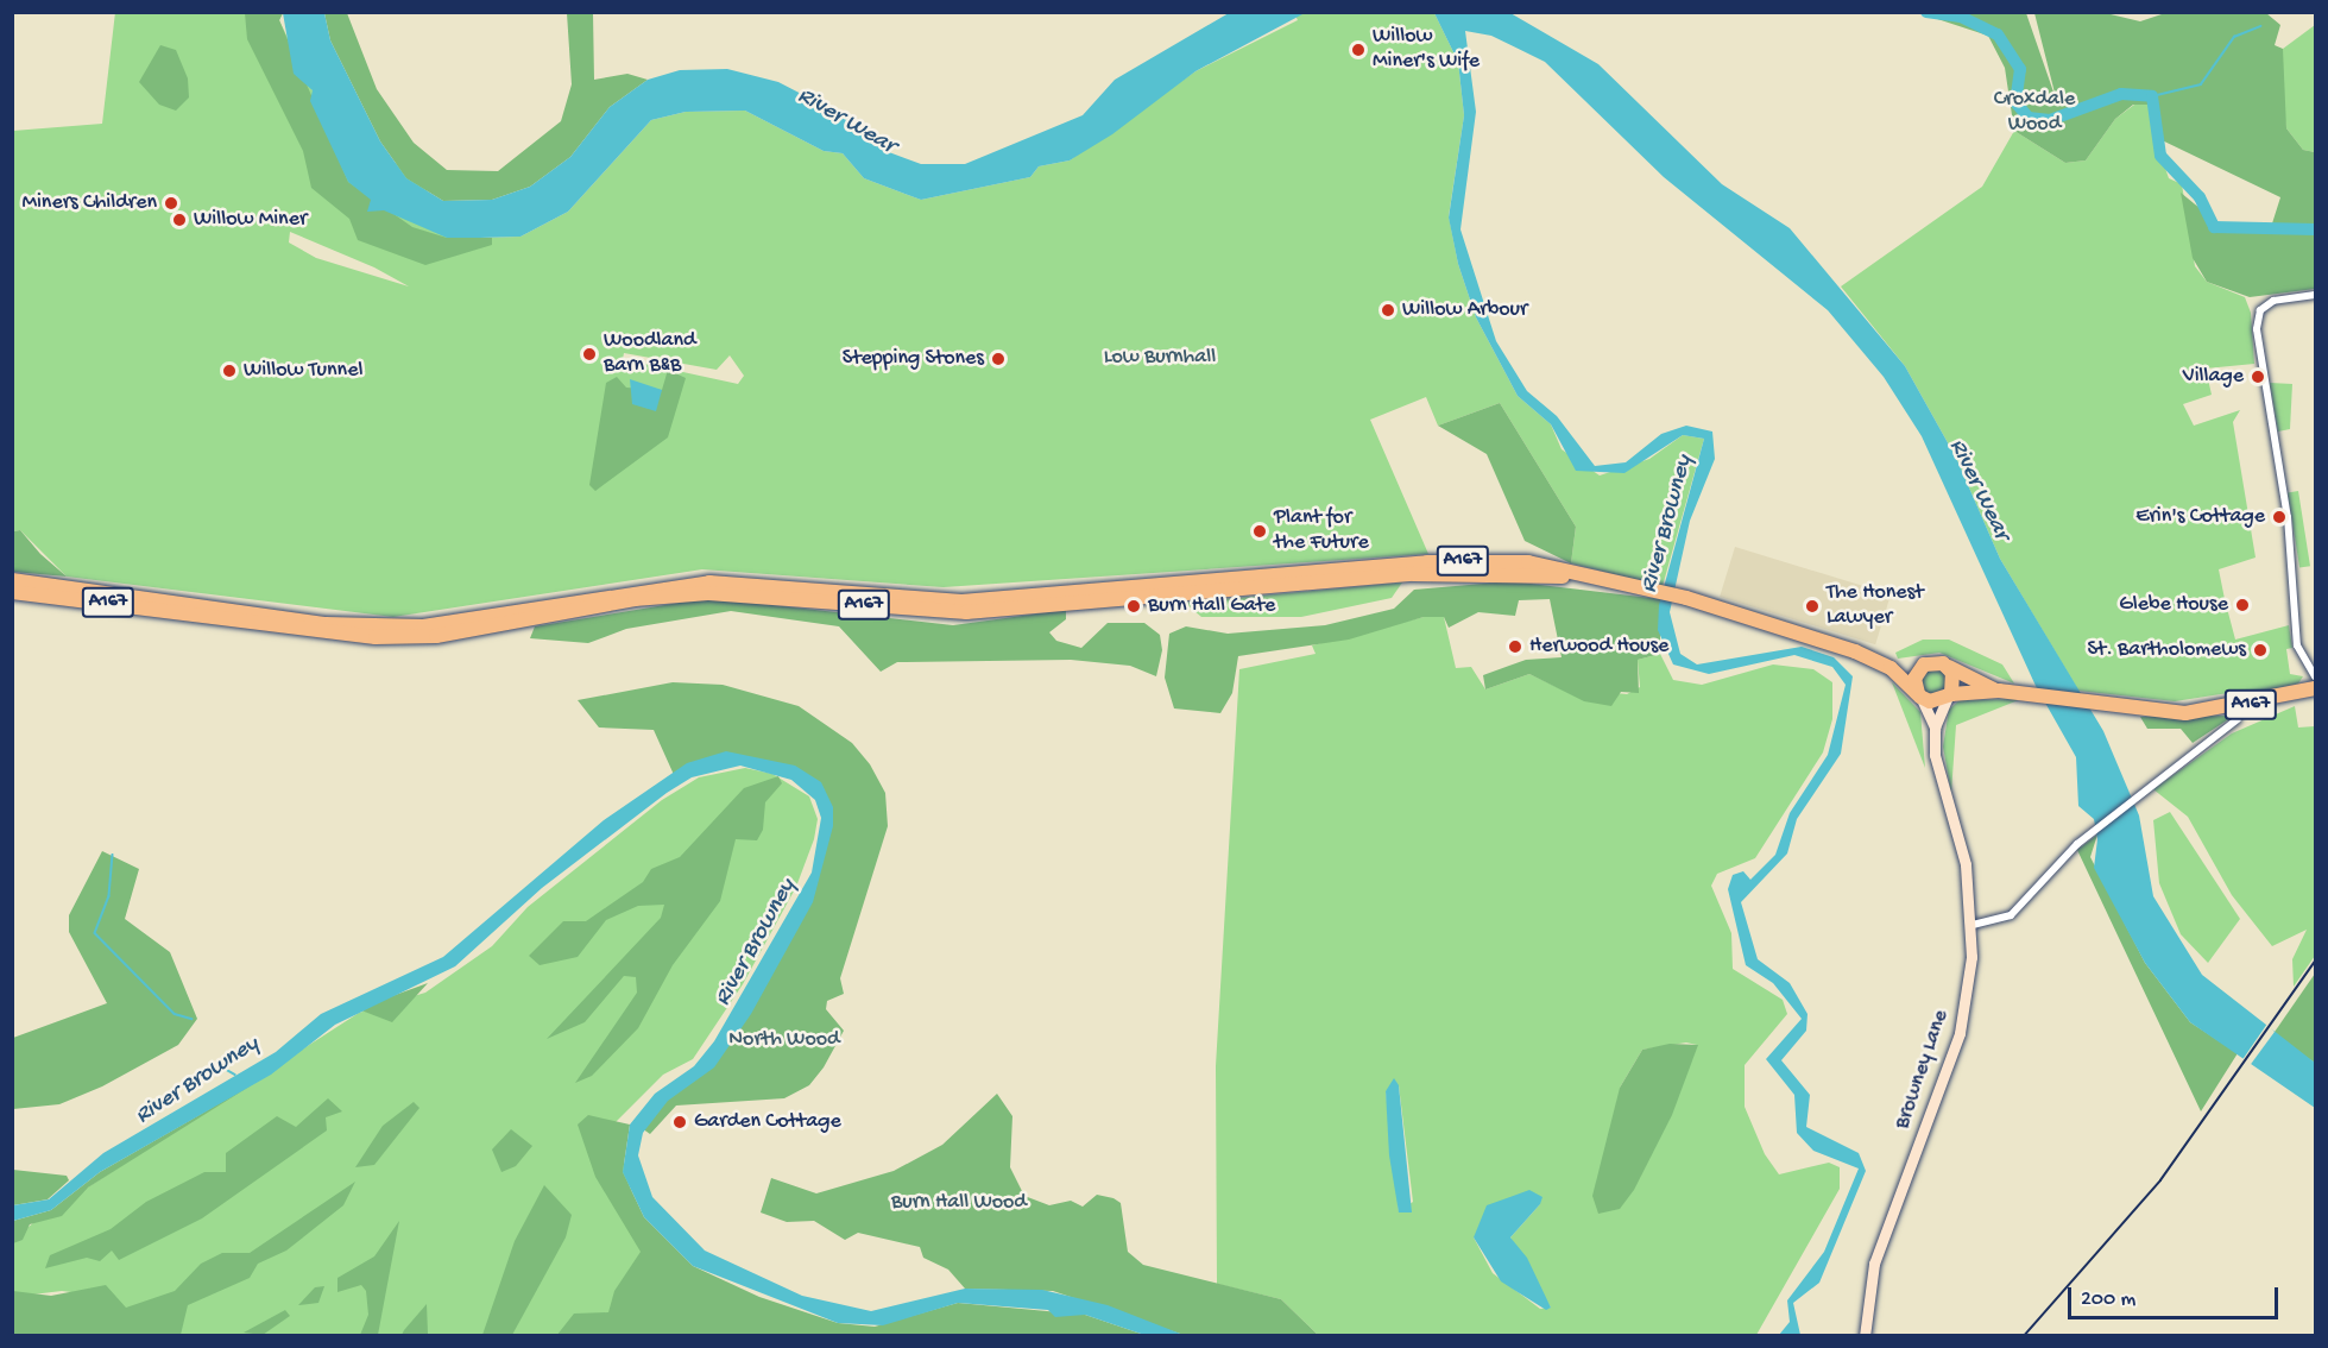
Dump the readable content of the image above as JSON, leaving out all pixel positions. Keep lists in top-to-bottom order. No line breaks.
{"streets":{"highway":["A167"],"main road":["Browney Lane"]},"water":["River Wear","River Browney"],"parks":["Croxdale Wood","Low Burnhall","North Wood","Burn Hall Wood"],"places":["Willow Miner's Wife","Miners Children","Willow Miner","Willow Arbour","Woodland Barn B&B","Stepping Stones","Willow Tunnel","Village","Erin's Cottage","Plant for the Future","Glebe House","Burn Hall Gate","The Honest Lawyer","Herwood House","St. Bartholomews","Garden Cottage"],"scale_bar":"200 m"}
